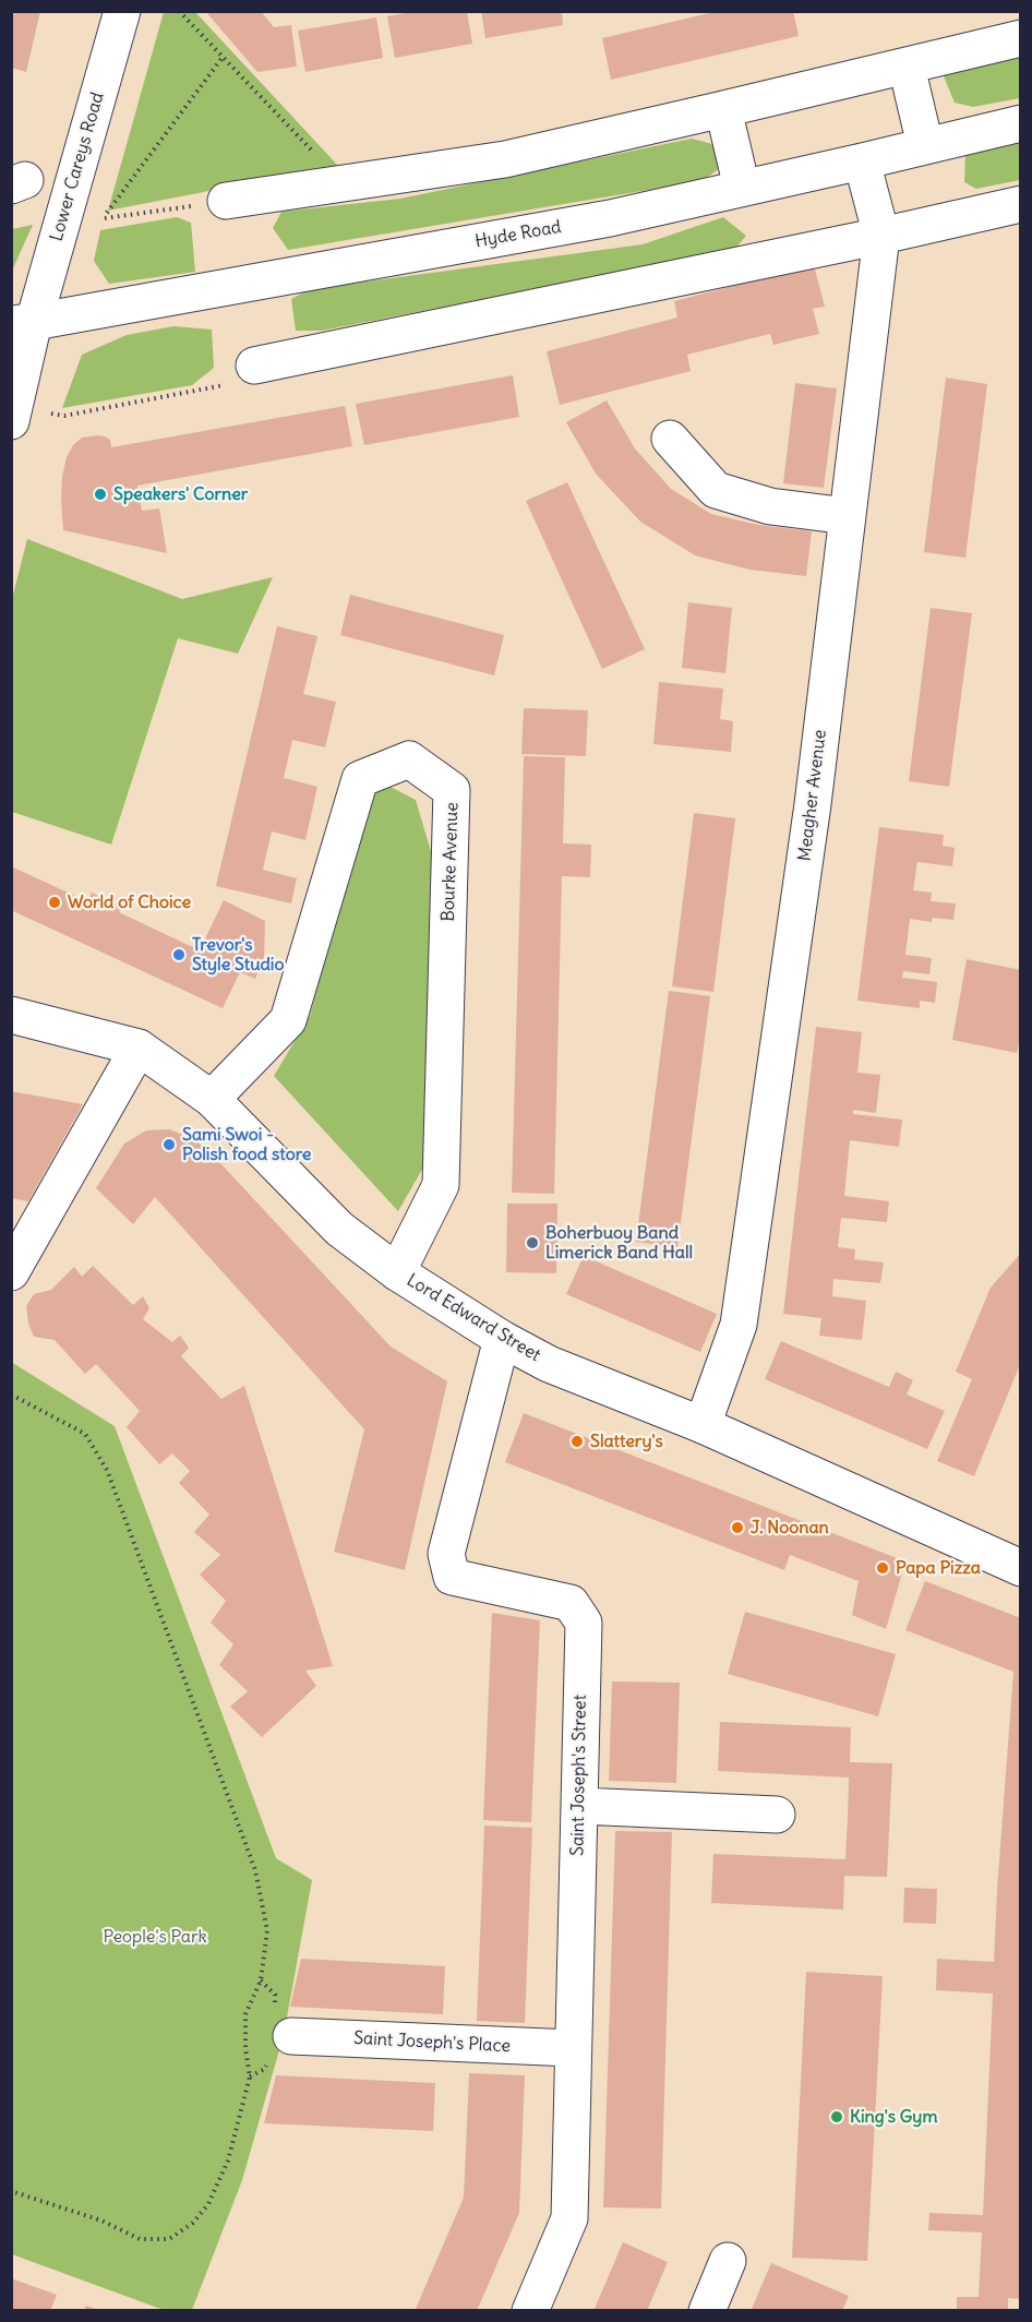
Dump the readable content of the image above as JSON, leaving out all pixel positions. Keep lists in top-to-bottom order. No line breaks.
{"streets":{"street":["Lower Careys Road","Hyde Road","Meagher Avenue","Bourke Avenue","Lord Edward Street","Saint Joseph's Street","Saint Joseph's Place"]},"crossings":[["Lower Careys Road","Hyde Road"],["Hyde Road","Meagher Avenue"],["Meagher Avenue","Lord Edward Street"],["Bourke Avenue","Lord Edward Street"],["Lord Edward Street","Saint Joseph's Street"],["Saint Joseph's Street","Saint Joseph's Place"]],"parks":["People's Park"],"places":["Speakers' Corner","World of Choice","Trevor's Style Studio","Sami Swoi - Polish food store","Boherbuoy Band Limerick Band Hall","Slattery's","J. Noonan","Papa Pizza","King's Gym"]}
